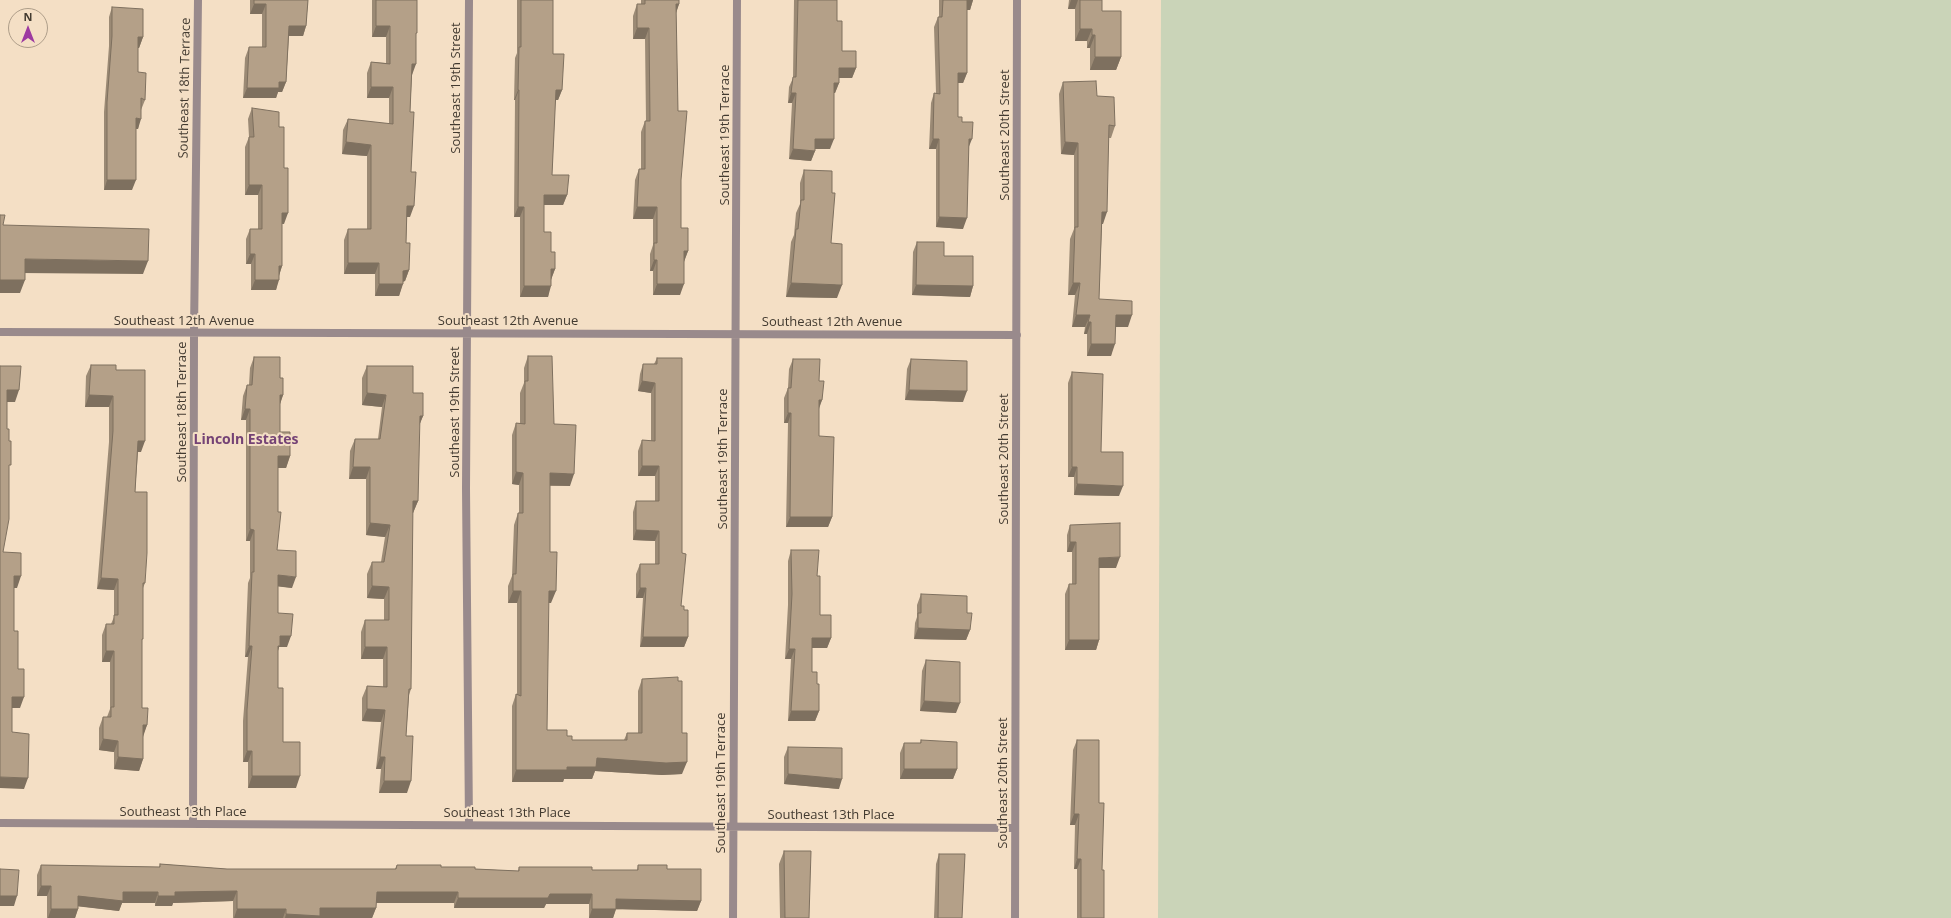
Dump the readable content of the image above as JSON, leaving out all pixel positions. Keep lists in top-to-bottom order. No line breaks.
{"streets":{"street":["Southeast 18th Terrace","Southeast 19th Street","Southeast 19th Terrace","Southeast 20th Street","Southeast 12th Avenue","Southeast 13th Place"]},"crossings":[["Southeast 18th Terrace","Southeast 12th Avenue"],["Southeast 18th Terrace","Southeast 13th Place"],["Southeast 19th Street","Southeast 12th Avenue"],["Southeast 19th Street","Southeast 13th Place"],["Southeast 19th Terrace","Southeast 12th Avenue"],["Southeast 19th Terrace","Southeast 13th Place"],["Southeast 20th Street","Southeast 12th Avenue"],["Southeast 20th Street","Southeast 13th Place"]],"districts":["Lincoln Estates"],"north":"top"}
